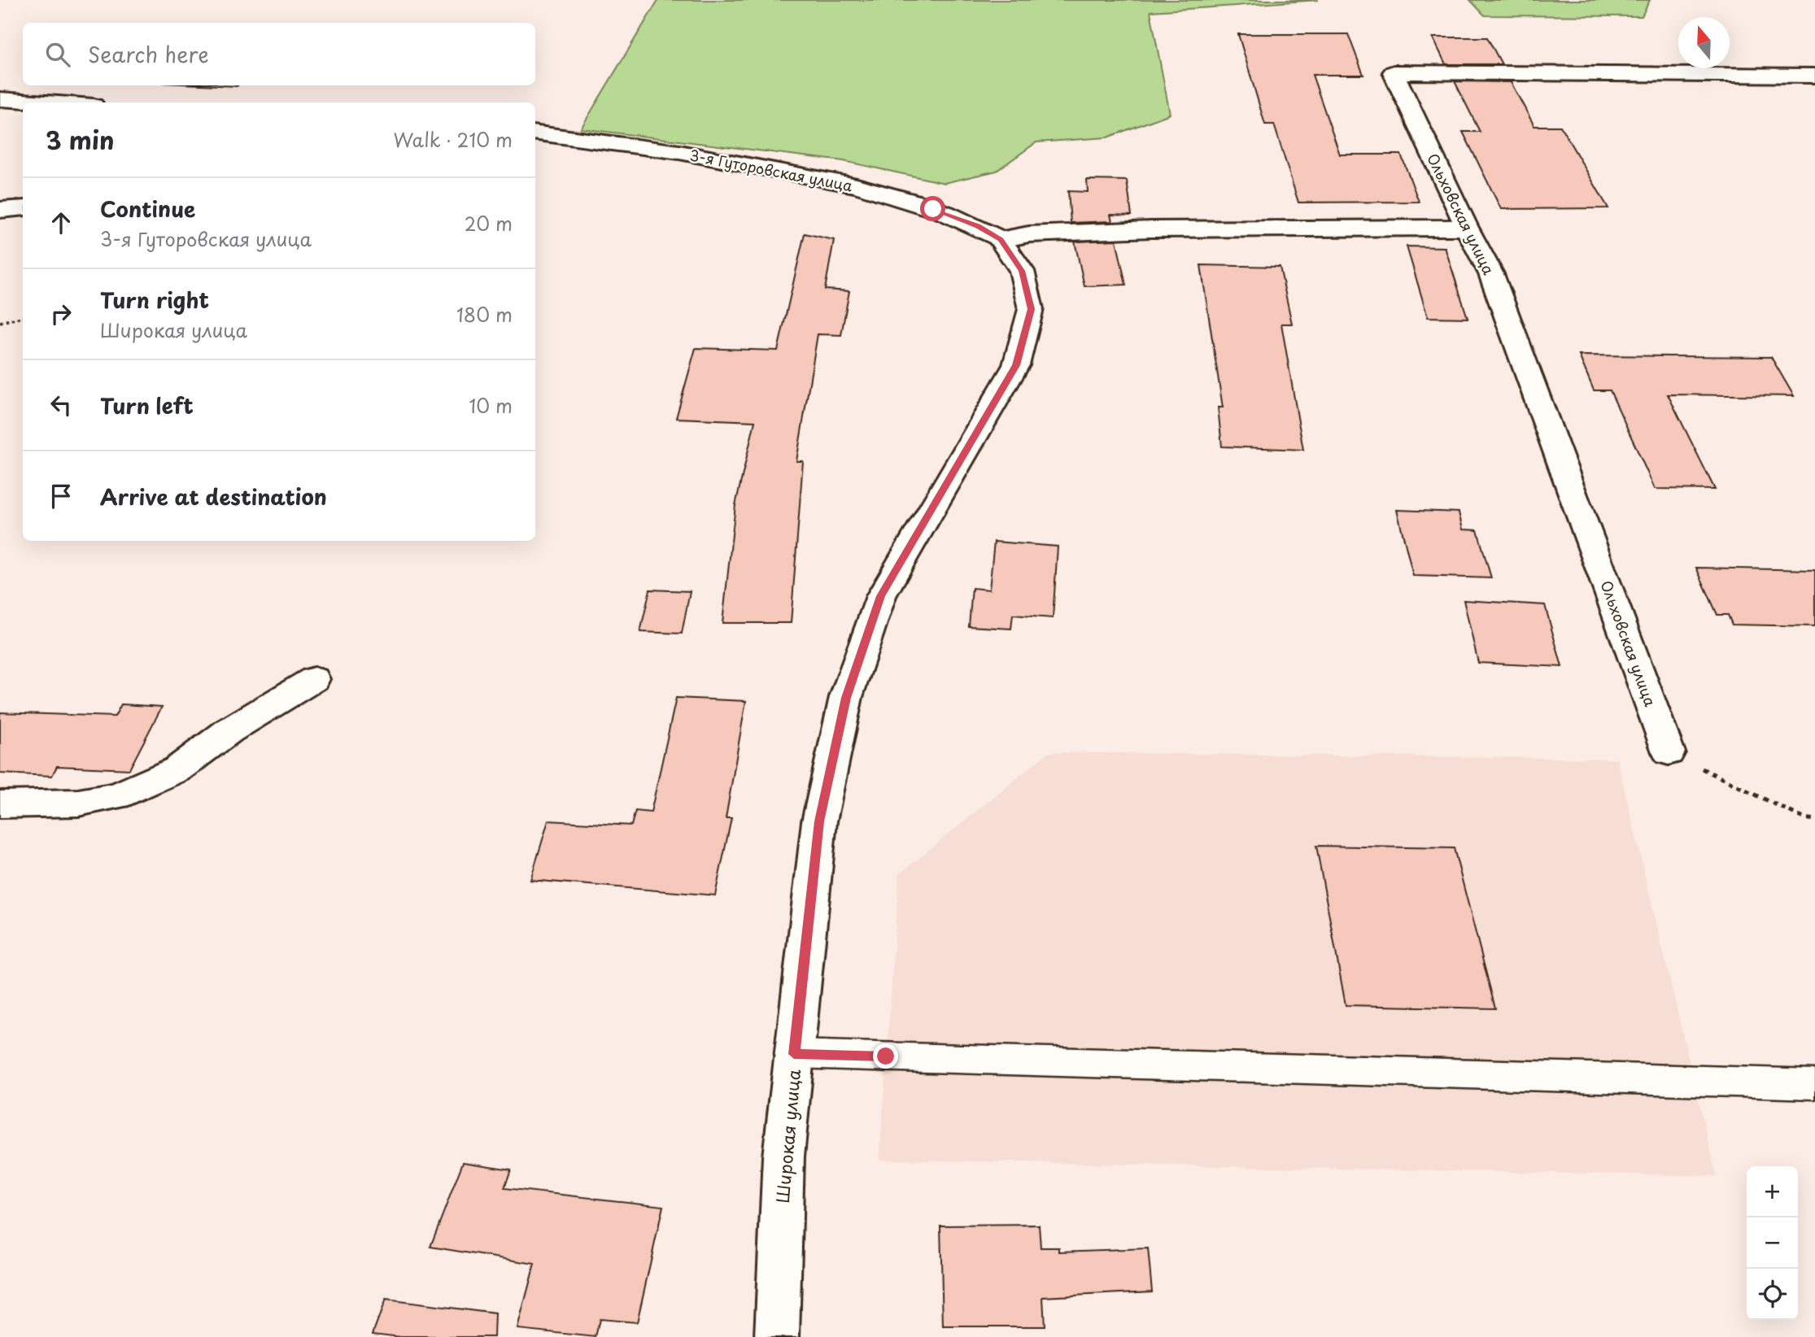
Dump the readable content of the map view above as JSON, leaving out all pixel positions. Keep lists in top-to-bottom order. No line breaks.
{"streets":{"street":["3-я Гуторовская улица","Ольховская улица","Широкая улица"]},"crossings":[["3-я Гуторовская улица","Широкая улица"]],"north":"top","page":{"search":"Search here","heading":["3 min","Walk · 210 m"],"list":[["Continue","3-я Гуторовская улица","20 m"],["Turn right","Широкая улица","180 m"],["Turn left","10 m"],"Arrive at destination"],"map_buttons":["+","−"]}}
